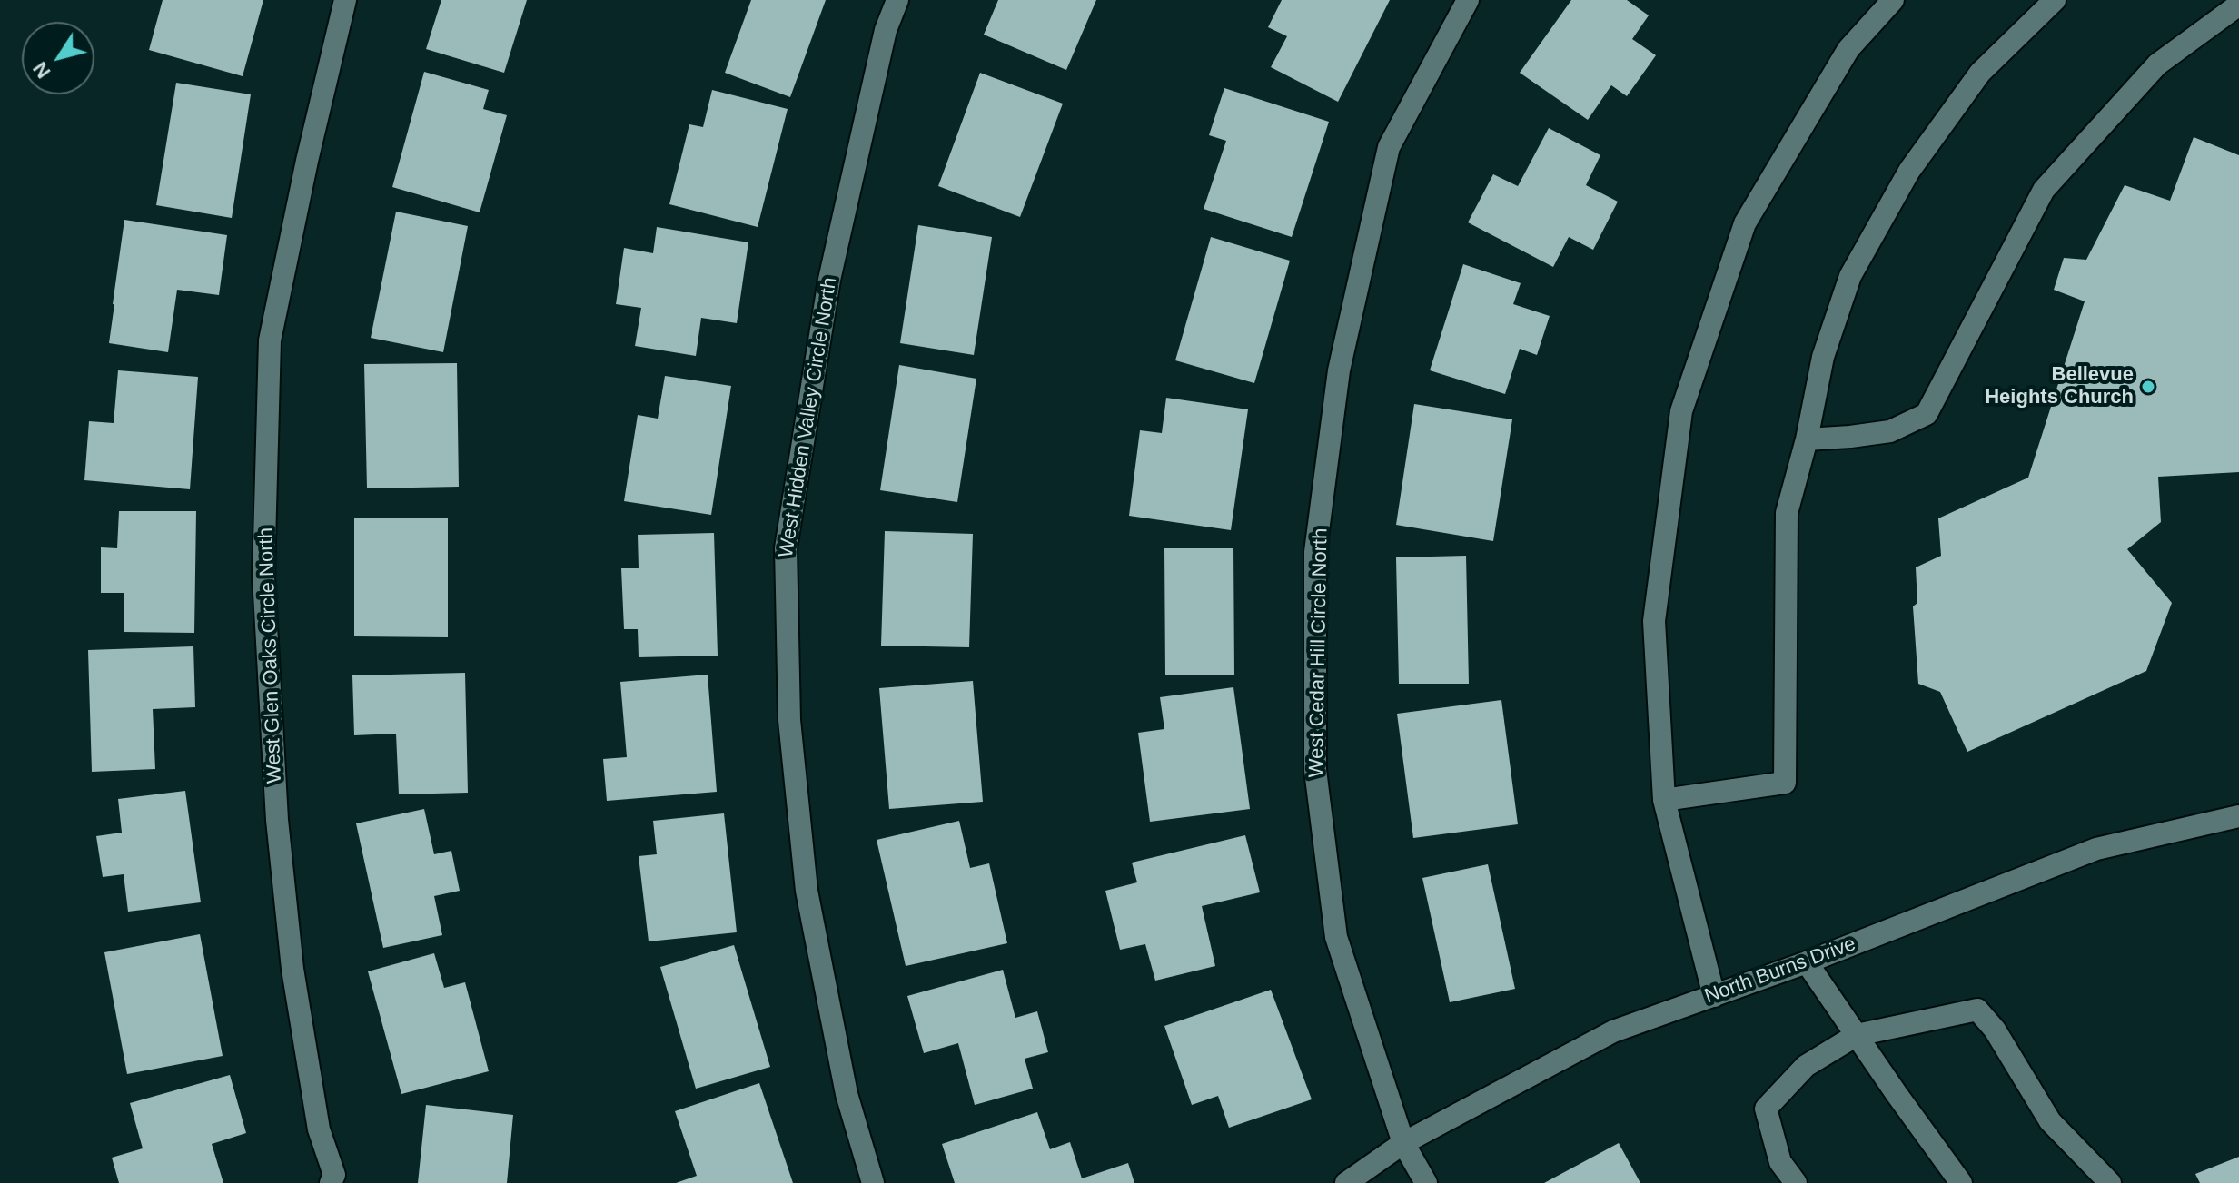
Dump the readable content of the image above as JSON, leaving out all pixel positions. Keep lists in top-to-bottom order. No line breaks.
{"streets":{"street":["West Hidden Valley Circle North","West Cedar Hill Circle North","West Glen Oaks Circle North","North Burns Drive"]},"crossings":[["West Cedar Hill Circle North","North Burns Drive"]],"places":["Bellevue Heights Church"],"north":"bottom left"}
